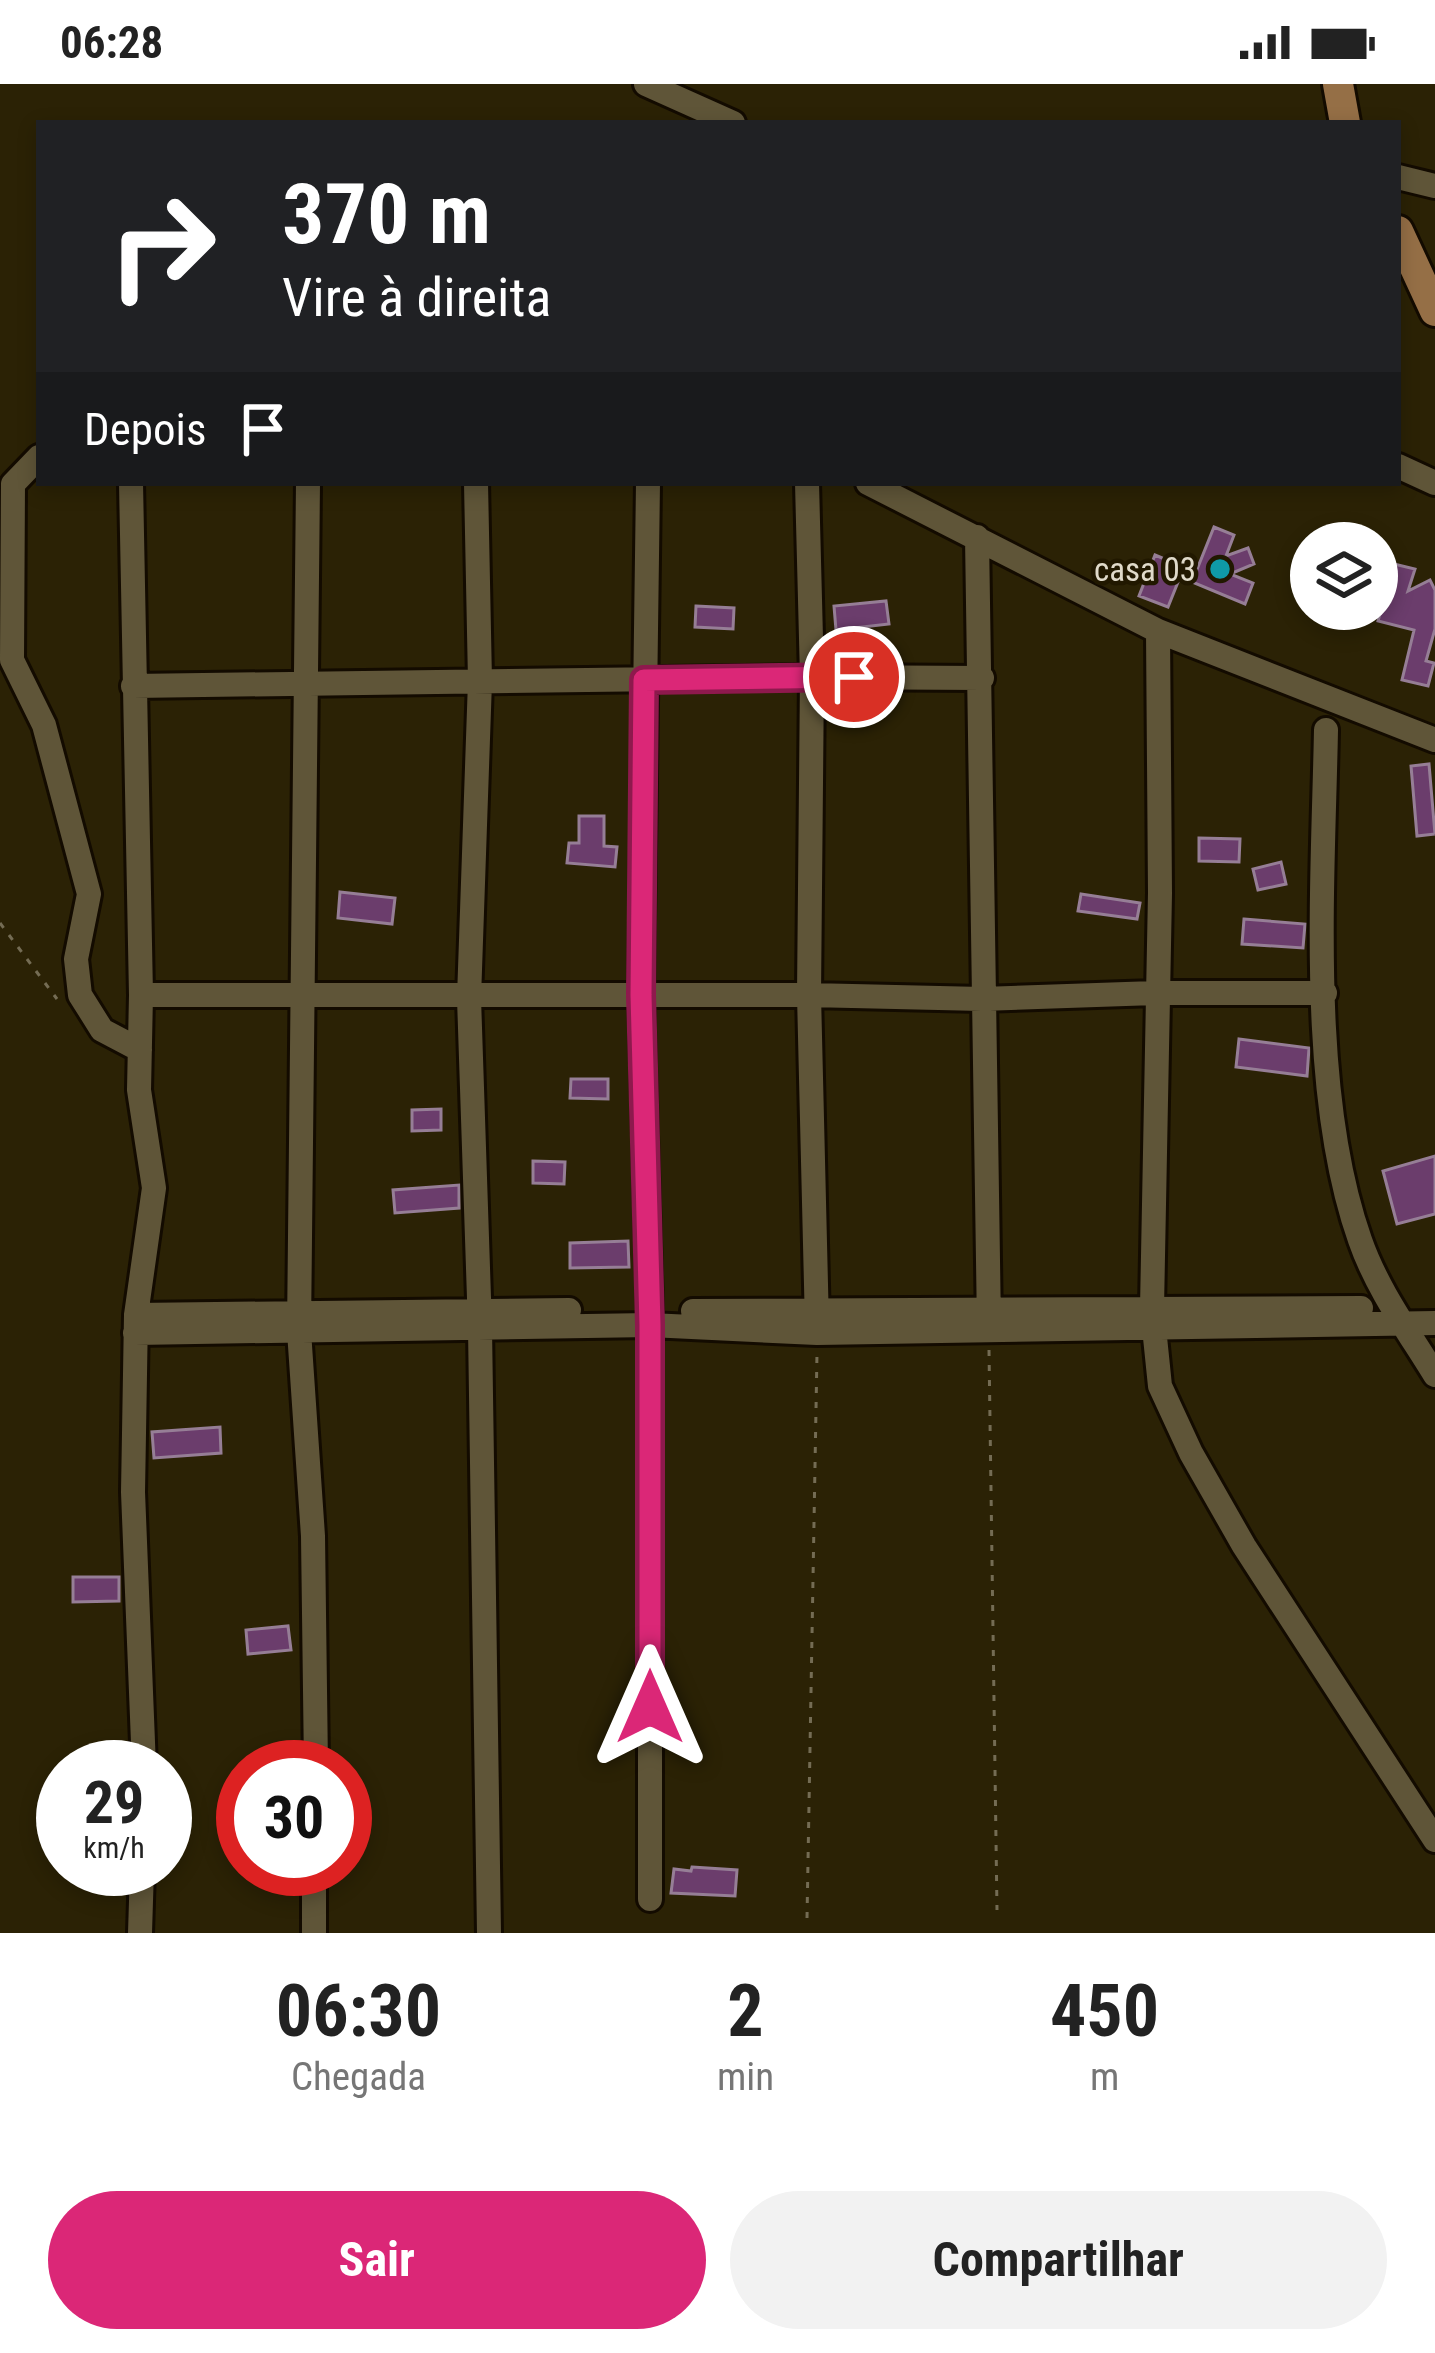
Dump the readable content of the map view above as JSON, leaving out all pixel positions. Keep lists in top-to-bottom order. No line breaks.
{"places":["casa 03"],"page":{"status":"06:28","turn":["370 m","Vire à direita"],"then":"Depois","speed":"29 km/h","limit":"30","eta":["06:30","Chegada","2","min","450","m"],"buttons":["Sair","Compartilhar"]}}
